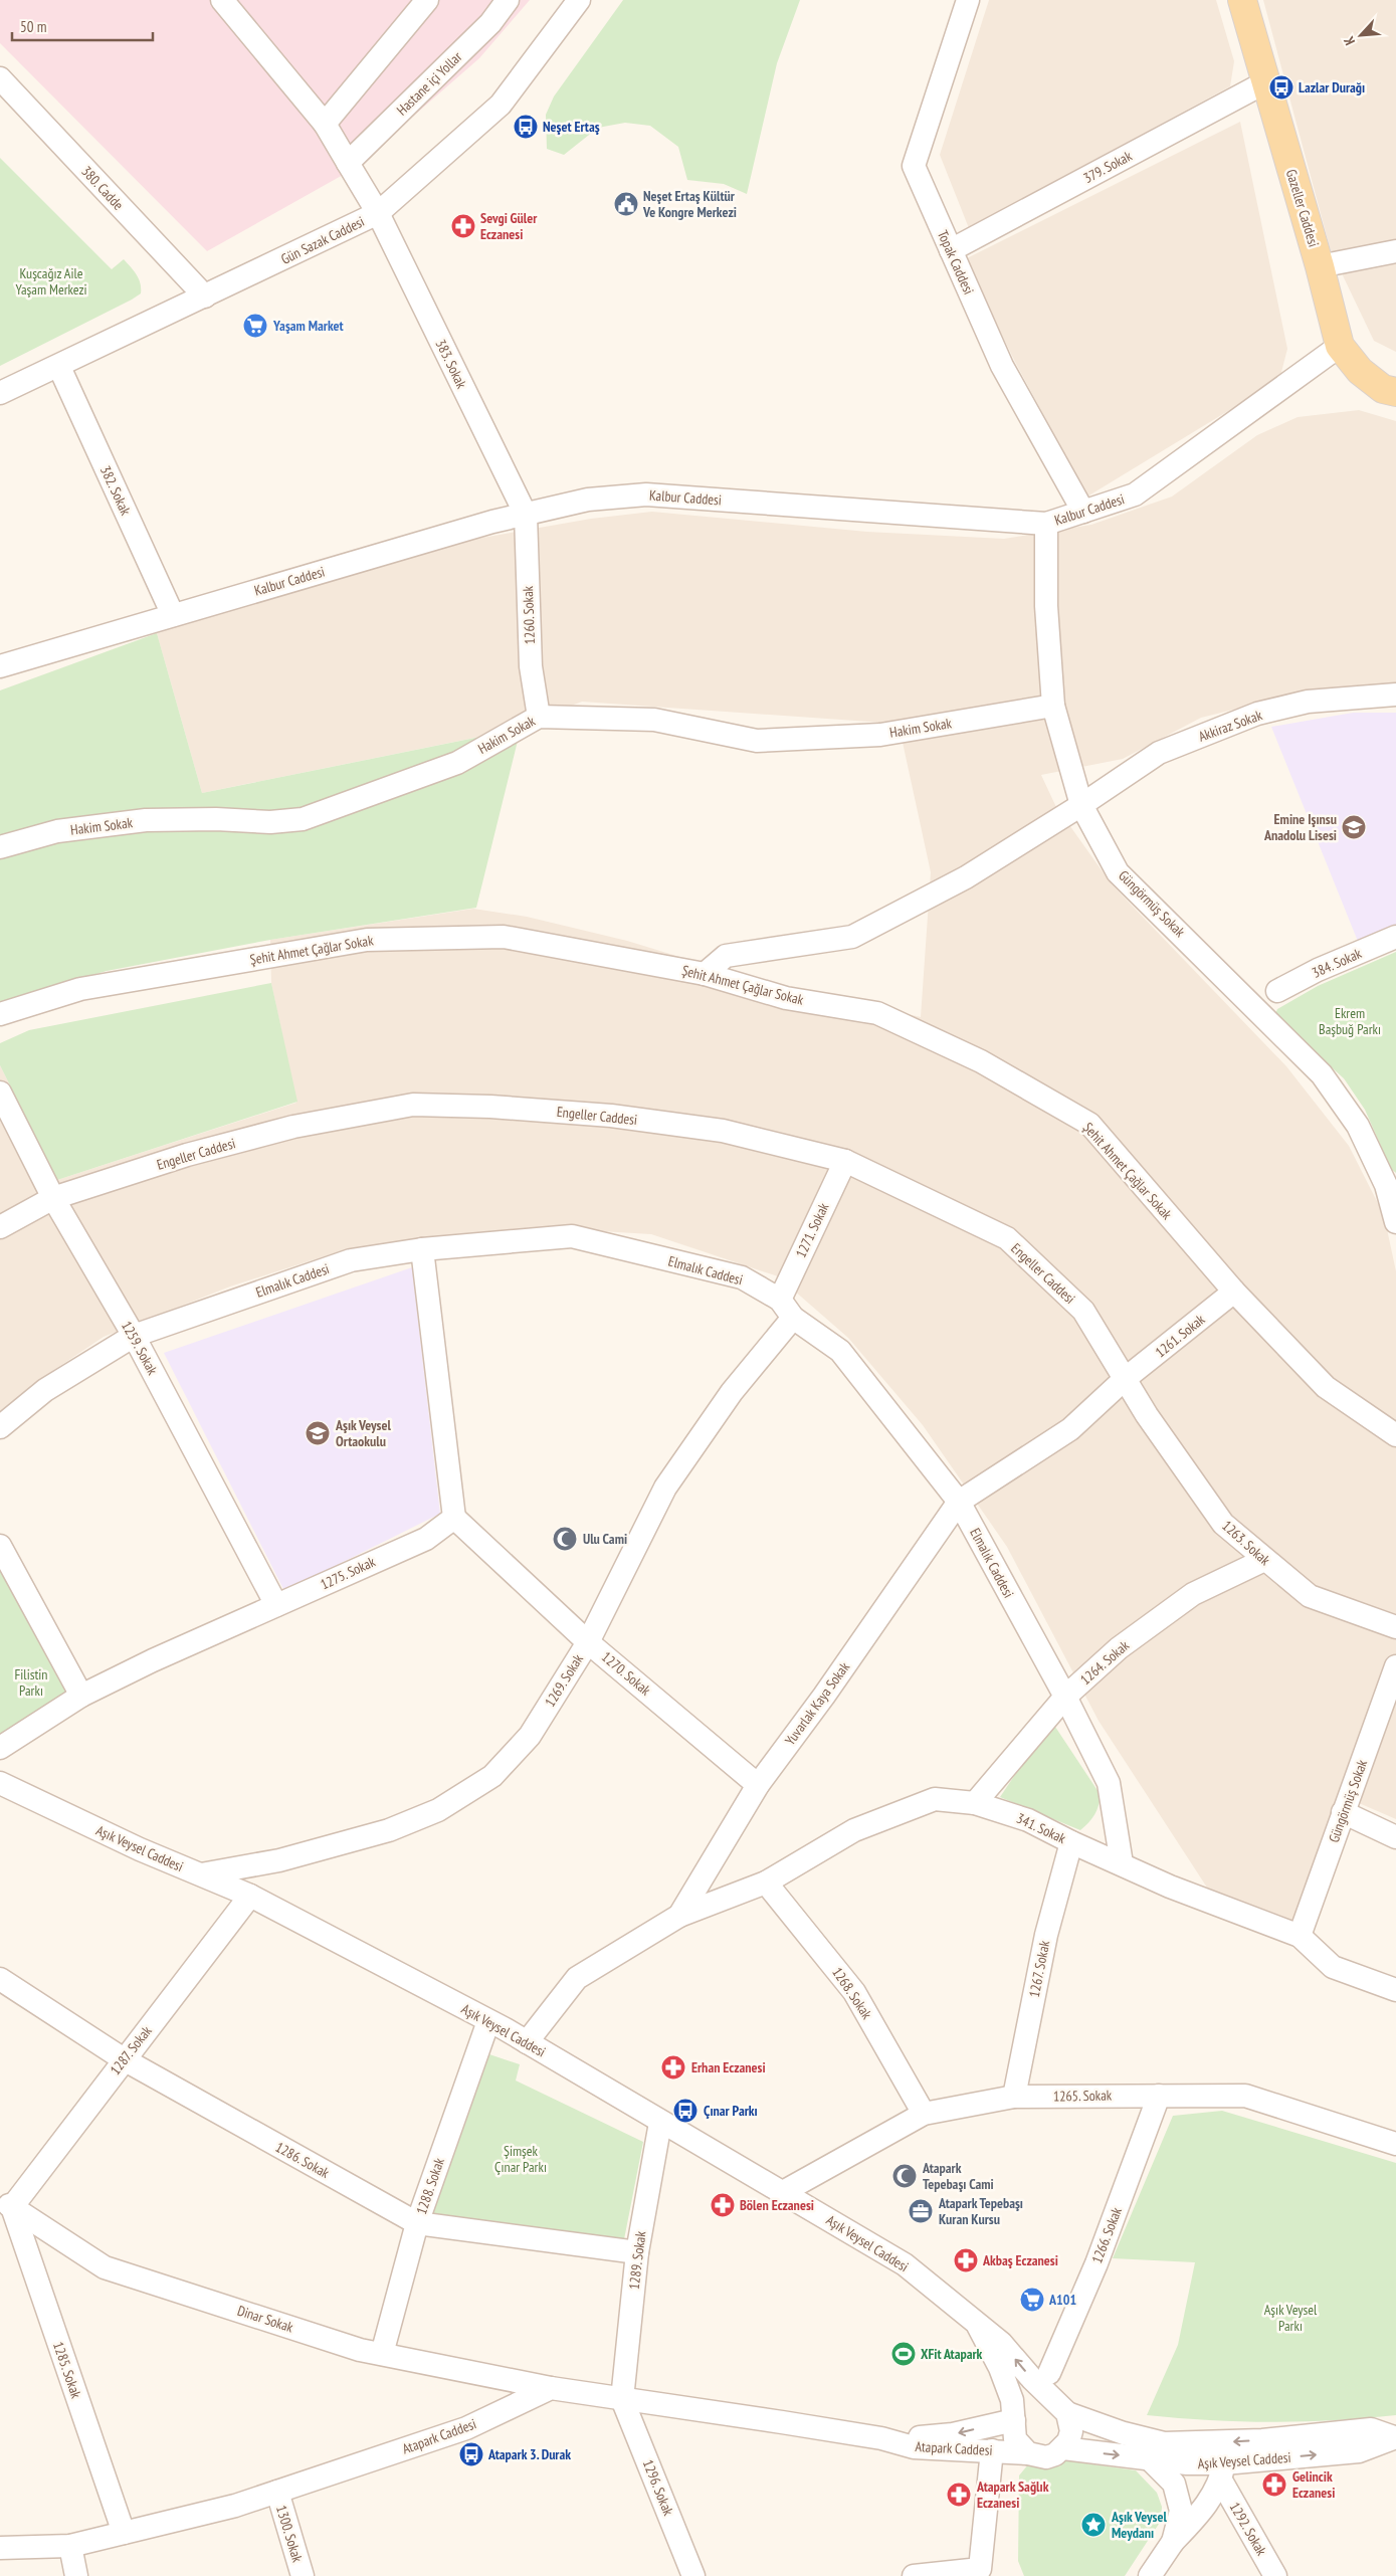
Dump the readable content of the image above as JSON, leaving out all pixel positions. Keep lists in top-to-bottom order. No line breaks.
{"streets":{"main road":["Gazeller Caddesi"],"street":["Hastane içi Yollar","379. Sokak","380. Cadde","Gün Sazak Caddesi","Topak Caddesi","383. Sokak","382. Sokak","Kalbur Caddesi","1260. Sokak","Akkiraz Sokak","Hakim Sokak","Güngörmüş Sokak","Şehit Ahmet Çağlar Sokak","384. Sokak","Engeller Caddesi","1271. Sokak","Elmalık Caddesi","1261. Sokak","1259. Sokak","1263. Sokak","1275. Sokak","1264. Sokak","1270. Sokak","1269. Sokak","Yuvarlak Kaya Sokak","341. Sokak","Aşık Veysel Caddesi","1267. Sokak","1268. Sokak","1287. Sokak","1265. Sokak","1286. Sokak","1288. Sokak","1266. Sokak","1289. Sokak","Dinar Sokak","1285. Sokak","Atapark Caddesi","1296. Sokak","1292. Sokak","1300. Sokak"]},"crossings":[["379. Sokak","Gazeller Caddesi"],["379. Sokak","Topak Caddesi"],["380. Cadde","Gün Sazak Caddesi"],["Gazeller Caddesi","Kalbur Caddesi"],["Gün Sazak Caddesi","383. Sokak"],["Gün Sazak Caddesi","382. Sokak"],["Topak Caddesi","Kalbur Caddesi"],["383. Sokak","Kalbur Caddesi"],["383. Sokak","1260. Sokak"],["382. Sokak","Kalbur Caddesi"],["Kalbur Caddesi","1260. Sokak"],["Kalbur Caddesi","Güngörmüş Sokak"],["1260. Sokak","Hakim Sokak"],["Akkiraz Sokak","Güngörmüş Sokak"],["Akkiraz Sokak","Şehit Ahmet Çağlar Sokak"],["Hakim Sokak","Güngörmüş Sokak"],["Güngörmüş Sokak","341. Sokak"],["Şehit Ahmet Çağlar Sokak","1261. Sokak"],["Engeller Caddesi","1271. Sokak"],["Engeller Caddesi","1261. Sokak"],["Engeller Caddesi","1259. Sokak"],["Engeller Caddesi","1263. Sokak"],["Engeller Caddesi","Yuvarlak Kaya Sokak"],["1271. Sokak","Elmalık Caddesi"],["Elmalık Caddesi","1259. Sokak"],["Elmalık Caddesi","1264. Sokak"],["Elmalık Caddesi","1269. Sokak"],["Elmalık Caddesi","Yuvarlak Kaya Sokak"],["Elmalık Caddesi","341. Sokak"],["1261. Sokak","1263. Sokak"],["1261. Sokak","Yuvarlak Kaya Sokak"],["1259. Sokak","1275. Sokak"],["1263. Sokak","1264. Sokak"],["1263. Sokak","Yuvarlak Kaya Sokak"],["1275. Sokak","1270. Sokak"],["1264. Sokak","341. Sokak"],["1270. Sokak","1269. Sokak"],["1270. Sokak","Yuvarlak Kaya Sokak"],["1269. Sokak","Aşık Veysel Caddesi"],["Yuvarlak Kaya Sokak","341. Sokak"],["Yuvarlak Kaya Sokak","Aşık Veysel Caddesi"],["341. Sokak","1267. Sokak"],["341. Sokak","1268. Sokak"],["Aşık Veysel Caddesi","1287. Sokak"],["Aşık Veysel Caddesi","1265. Sokak"],["Aşık Veysel Caddesi","1288. Sokak"],["Aşık Veysel Caddesi","1289. Sokak"],["Aşık Veysel Caddesi","Atapark Caddesi"],["Aşık Veysel Caddesi","1292. Sokak"],["1267. Sokak","1265. Sokak"],["1268. Sokak","1265. Sokak"],["1287. Sokak","1286. Sokak"],["1287. Sokak","Dinar Sokak"],["1287. Sokak","1285. Sokak"],["1265. Sokak","1266. Sokak"],["1286. Sokak","1288. Sokak"],["1286. Sokak","1289. Sokak"],["1288. Sokak","Dinar Sokak"],["1289. Sokak","Atapark Caddesi"],["1289. Sokak","1296. Sokak"],["Dinar Sokak","1285. Sokak"],["Dinar Sokak","Atapark Caddesi"],["1285. Sokak","Atapark Caddesi"],["Atapark Caddesi","1296. Sokak"],["Atapark Caddesi","1300. Sokak"]],"parks":["Kuşcağız Aile Yaşam Merkezi","Ekrem Başbuğ Parkı","Filistin Parkı","Şimşek Çınar Parkı","Aşık Veysel Parkı"],"places":{"bus stop":["Lazlar Durağı","Neşet Ertaş","Çınar Parkı","Atapark 3. Durak"],"public building":["Neşet Ertaş Kültür Ve Kongre Merkezi"],"pharmacy":["Sevgi Güler Eczanesi","Erhan Eczanesi","Bölen Eczanesi","Akbaş Eczanesi","Gelincik Eczanesi","Atapark Sağlık Eczanesi"],"supermarket":["Yaşam Market","A101"],"school or university":["Emine Işınsu Anadolu Lisesi","Aşık Veysel Ortaokulu"],"mosque":["Ulu Cami","Atapark Tepebaşı Cami"],"office":["Atapark Tepebaşı Kuran Kursu"],"sports":["XFit Atapark"],"place":["Aşık Veysel Meydanı"]},"scale_bar":"50 m","north":"bottom left"}
